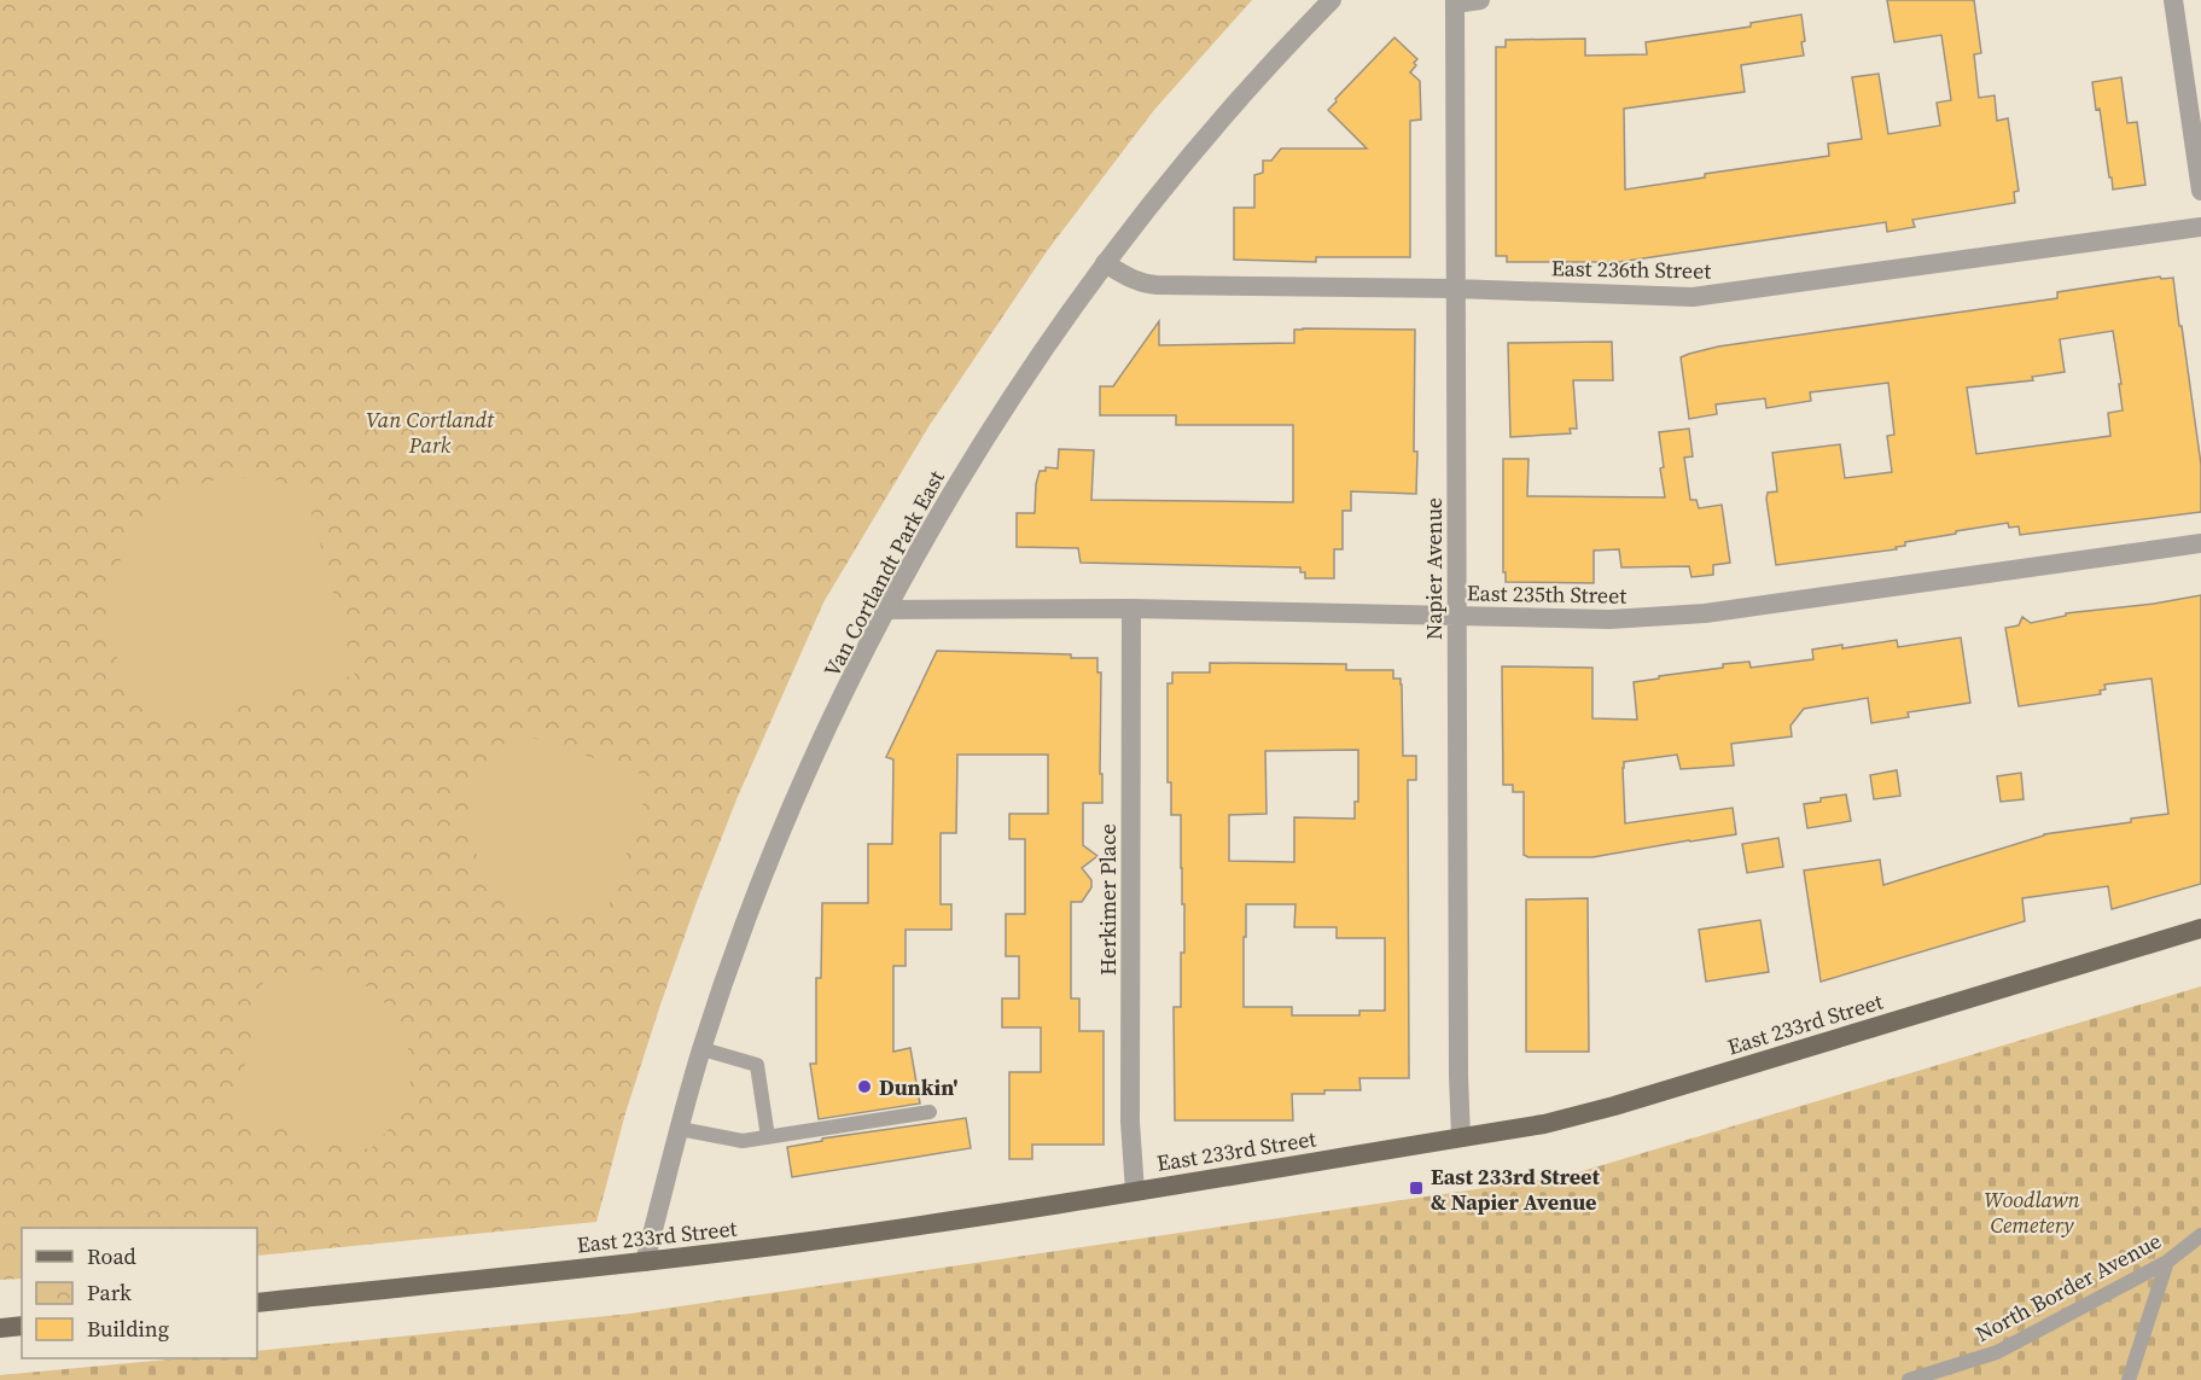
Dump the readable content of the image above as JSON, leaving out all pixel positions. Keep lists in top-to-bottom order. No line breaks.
{"streets":{"main road":["East 233rd Street"],"street":["East 236th Street","Napier Avenue","Van Cortlandt Park East","East 235th Street","Herkimer Place"],"lane":["North Border Avenue"]},"crossings":[["East 236th Street","Napier Avenue"],["East 236th Street","Van Cortlandt Park East"],["Napier Avenue","East 235th Street"],["Napier Avenue","East 233rd Street"],["Van Cortlandt Park East","East 235th Street"],["Van Cortlandt Park East","East 233rd Street"],["East 235th Street","Herkimer Place"],["Herkimer Place","East 233rd Street"]],"parks":["Van Cortlandt Park","Woodlawn Cemetery"],"places":{"other":["Dunkin'"],"transit":["East 233rd Street & Napier Avenue"]},"legend":["Road","Park","Building"]}
